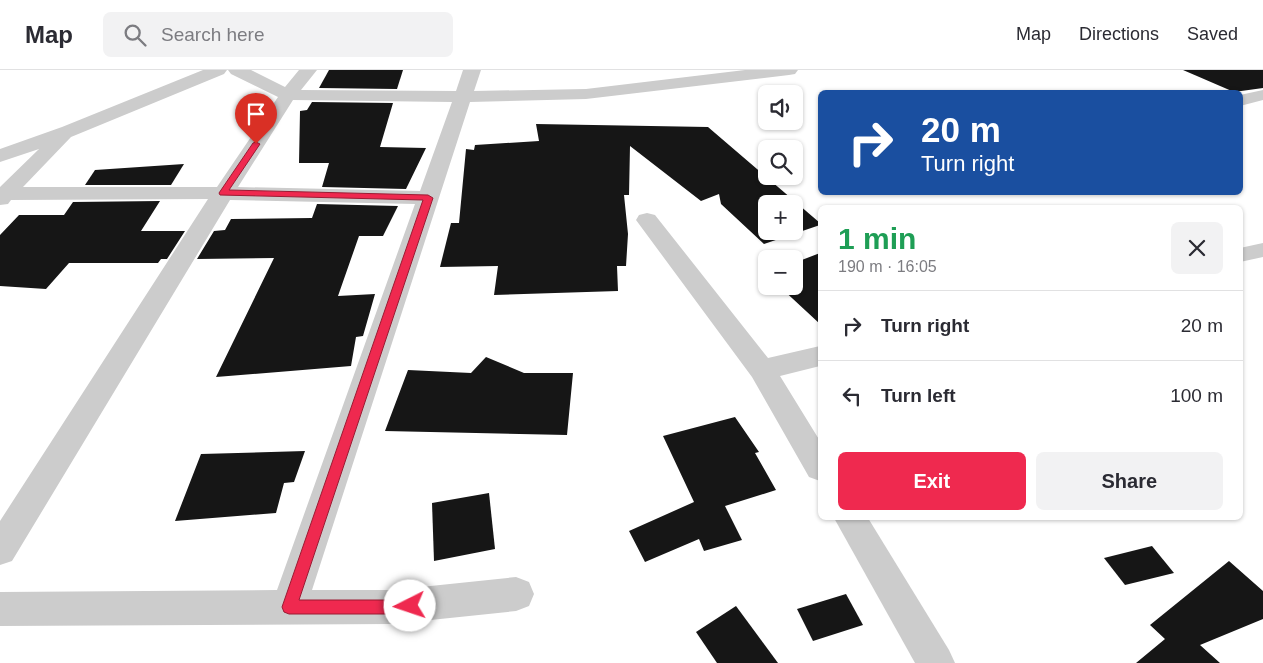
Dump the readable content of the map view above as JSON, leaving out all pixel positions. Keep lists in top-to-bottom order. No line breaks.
{"page":{"header":"Map","search":"Search here","nav":["Map","Directions","Saved"],"map_buttons":["+","−"],"turn":["20 m","Turn right"],"heading":["1 min","190 m · 16:05"],"list":[{"name":"Turn right","value":"20 m"},{"name":"Turn left","value":"100 m"}],"buttons":["Exit","Share"]}}
